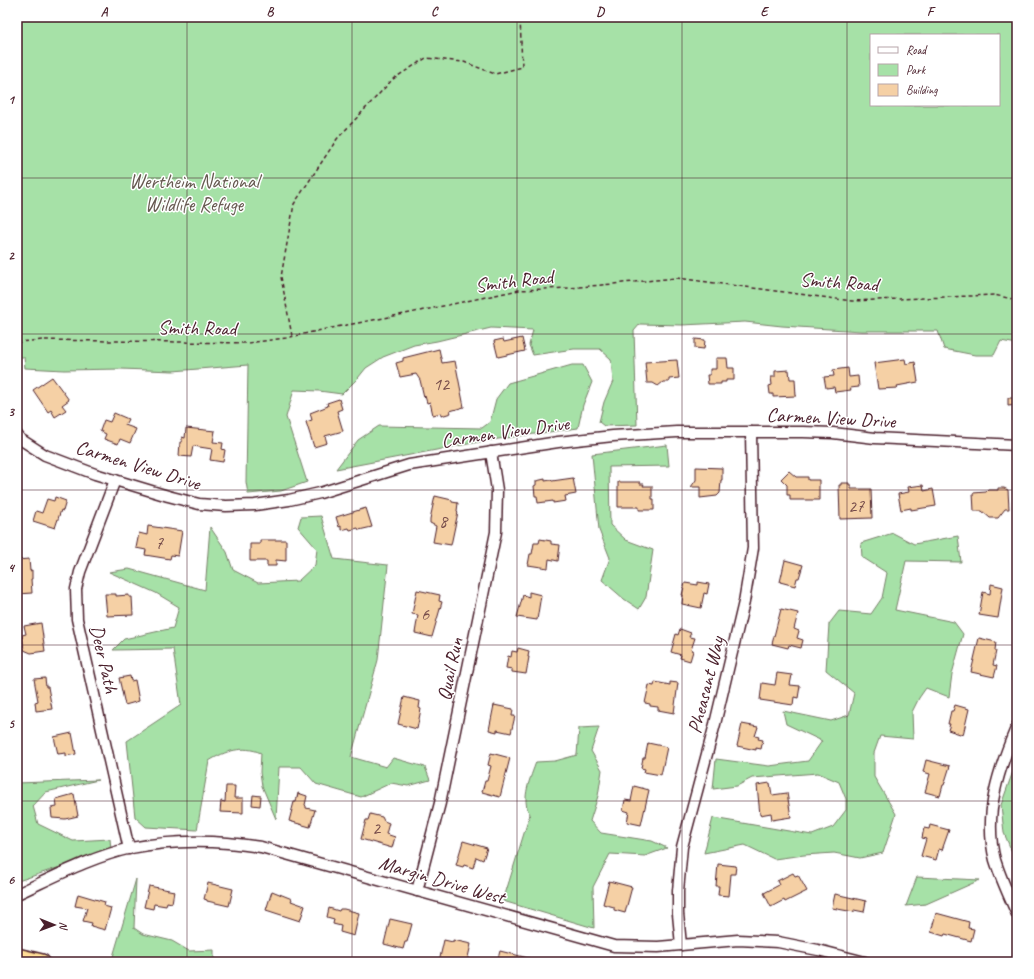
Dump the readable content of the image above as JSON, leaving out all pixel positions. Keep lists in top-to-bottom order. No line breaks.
{"streets":{"street":["Carmen View Drive","Deer Path","Quail Run","Pheasant Way","Margin Drive West"],"path":["Smith Road"]},"crossings":[["Carmen View Drive","Deer Path"],["Carmen View Drive","Quail Run"],["Carmen View Drive","Pheasant Way"],["Deer Path","Margin Drive West"],["Quail Run","Margin Drive West"],["Pheasant Way","Margin Drive West"]],"parks":["Wertheim National Wildlife Refuge"],"house_numbers":["12","27","8","7","6","2"],"legend":["Road","Park","Building"],"north":"right","grid":{"columns":["A","B","C","D","E","F"],"rows":["1","2","3","4","5","6"]}}
